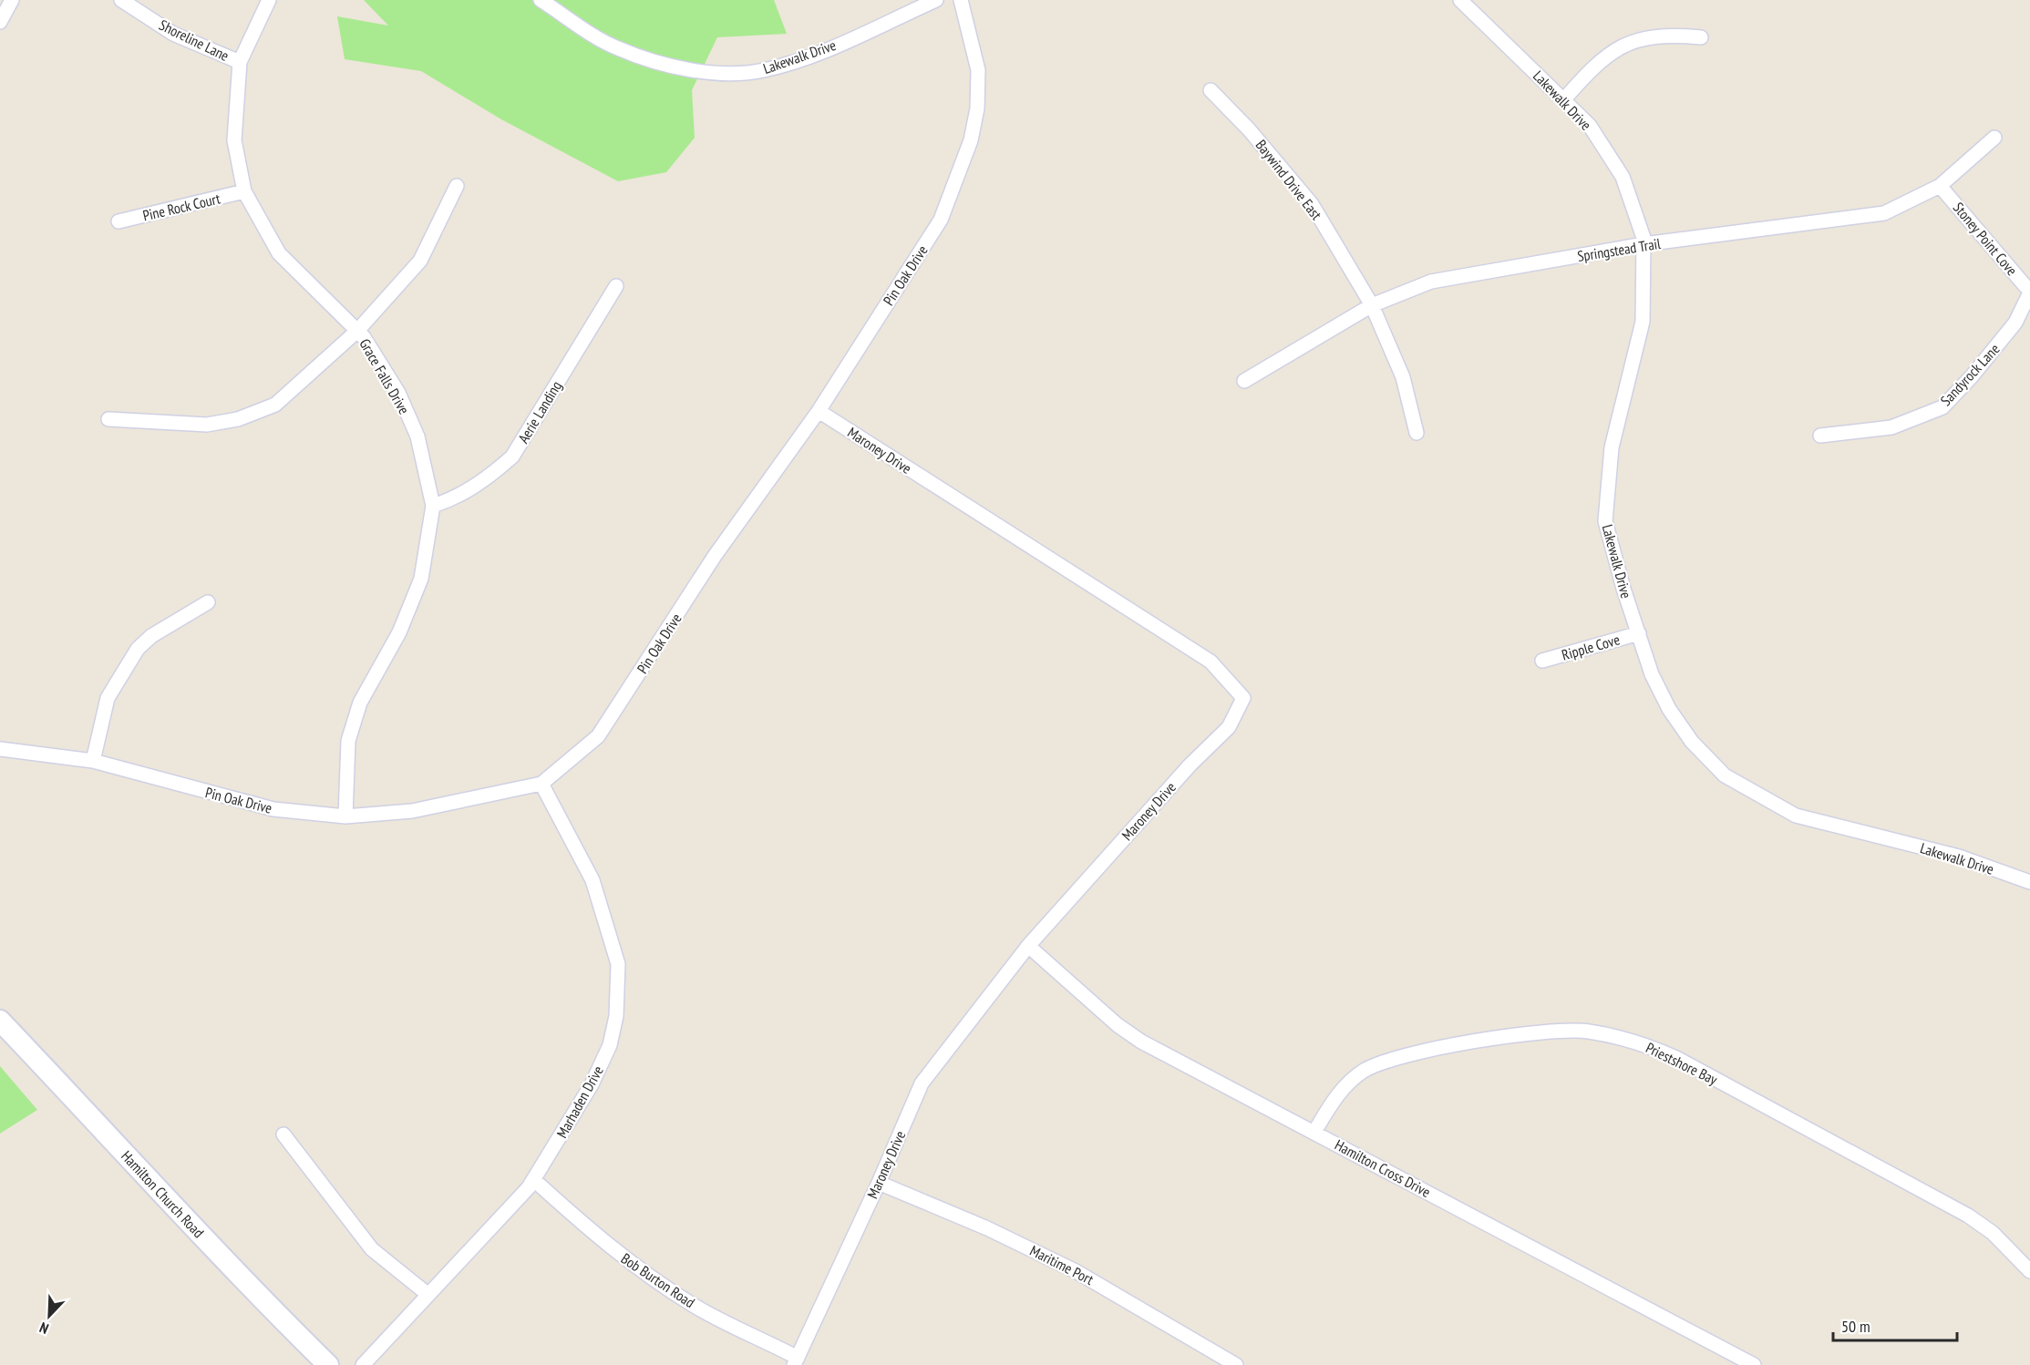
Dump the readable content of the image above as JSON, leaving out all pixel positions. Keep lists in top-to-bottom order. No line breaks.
{"streets":{"street":["Shoreline Lane","Lakewalk Drive","Baywind Drive East","Pine Rock Court","Stoney Point Cove","Springstead Trail","Pin Oak Drive","Sandyrock Lane","Grace Falls Drive","Aerie Landing","Maroney Drive","Ripple Cove","Priestshore Bay","Marhaden Drive","Hamilton Cross Drive","Hamilton Church Road","Maritime Port","Bob Burton Road"]},"crossings":[["Shoreline Lane","Grace Falls Drive"],["Lakewalk Drive","Springstead Trail"],["Lakewalk Drive","Ripple Cove"],["Baywind Drive East","Springstead Trail"],["Pine Rock Court","Grace Falls Drive"],["Stoney Point Cove","Springstead Trail"],["Stoney Point Cove","Sandyrock Lane"],["Pin Oak Drive","Grace Falls Drive"],["Pin Oak Drive","Maroney Drive"],["Pin Oak Drive","Marhaden Drive"],["Grace Falls Drive","Aerie Landing"],["Maroney Drive","Hamilton Cross Drive"],["Maroney Drive","Maritime Port"],["Maroney Drive","Bob Burton Road"],["Priestshore Bay","Hamilton Cross Drive"],["Marhaden Drive","Bob Burton Road"]],"scale_bar":"50 m","north":"bottom left"}
